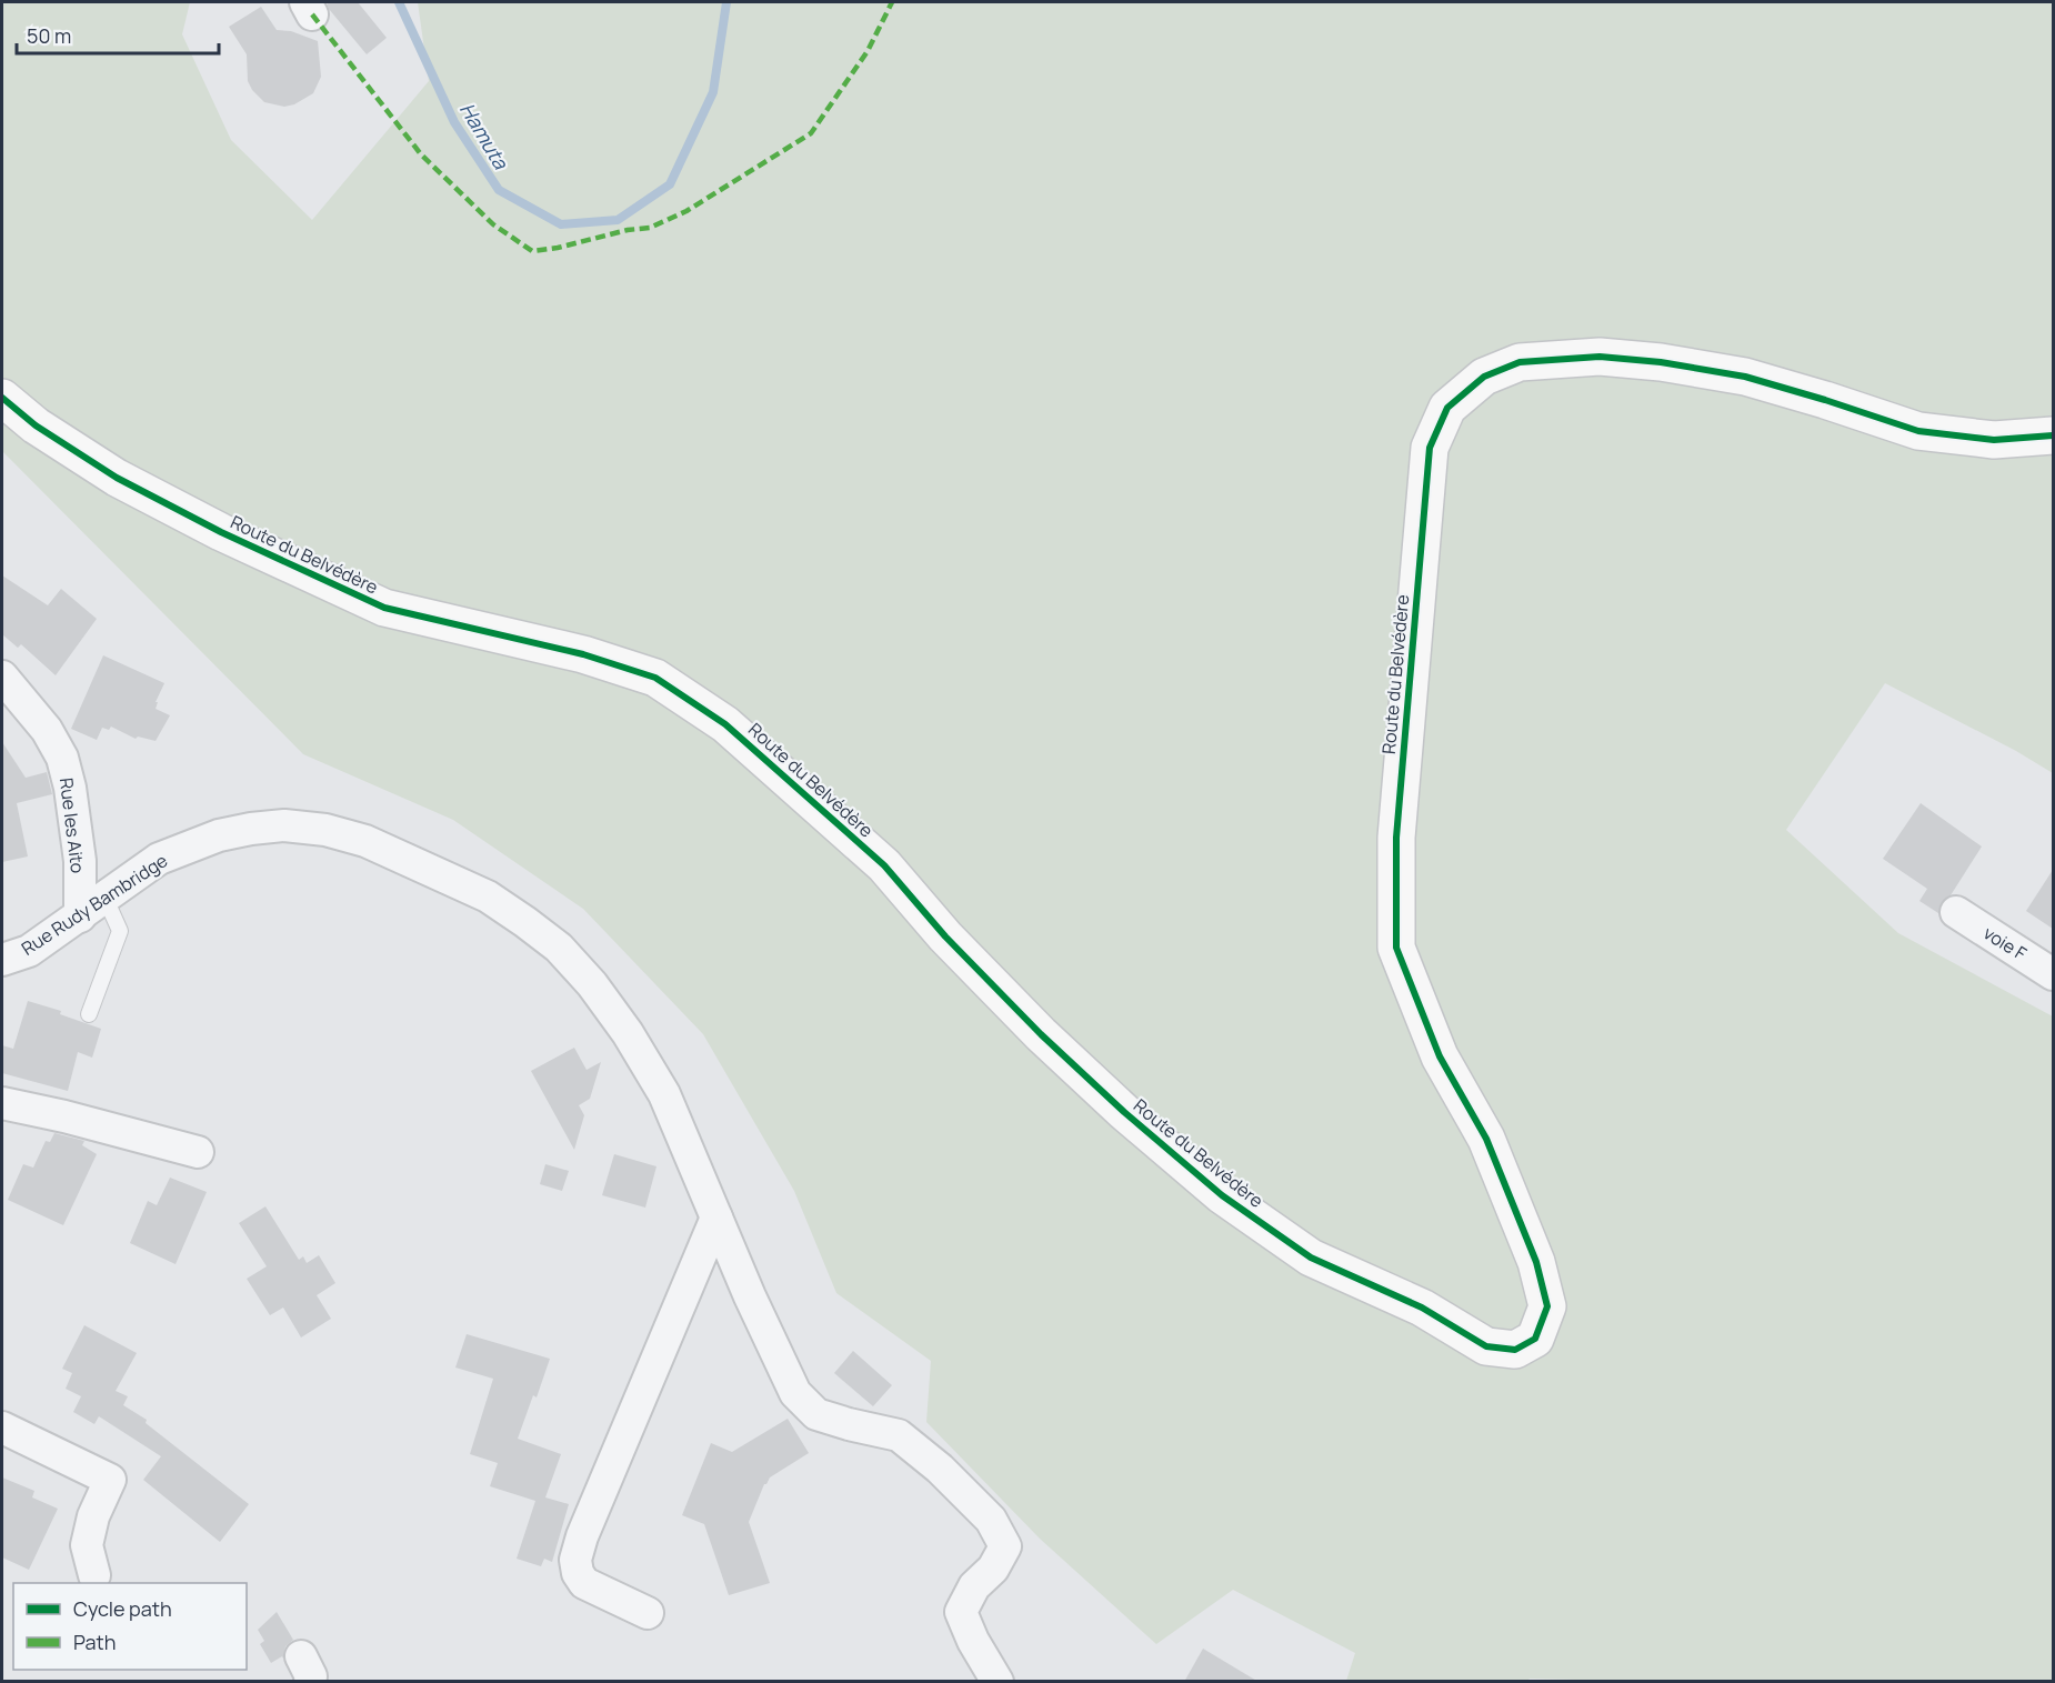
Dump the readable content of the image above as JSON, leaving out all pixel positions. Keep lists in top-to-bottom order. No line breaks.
{"streets":{"street":["Route du Belvédère","Rue les Aito","Rue Rudy Bambridge","voie F"]},"crossings":[["Rue les Aito","Rue Rudy Bambridge"]],"water":["Hamuta"],"legend":["Cycle path","Path"],"scale_bar":"50 m"}
